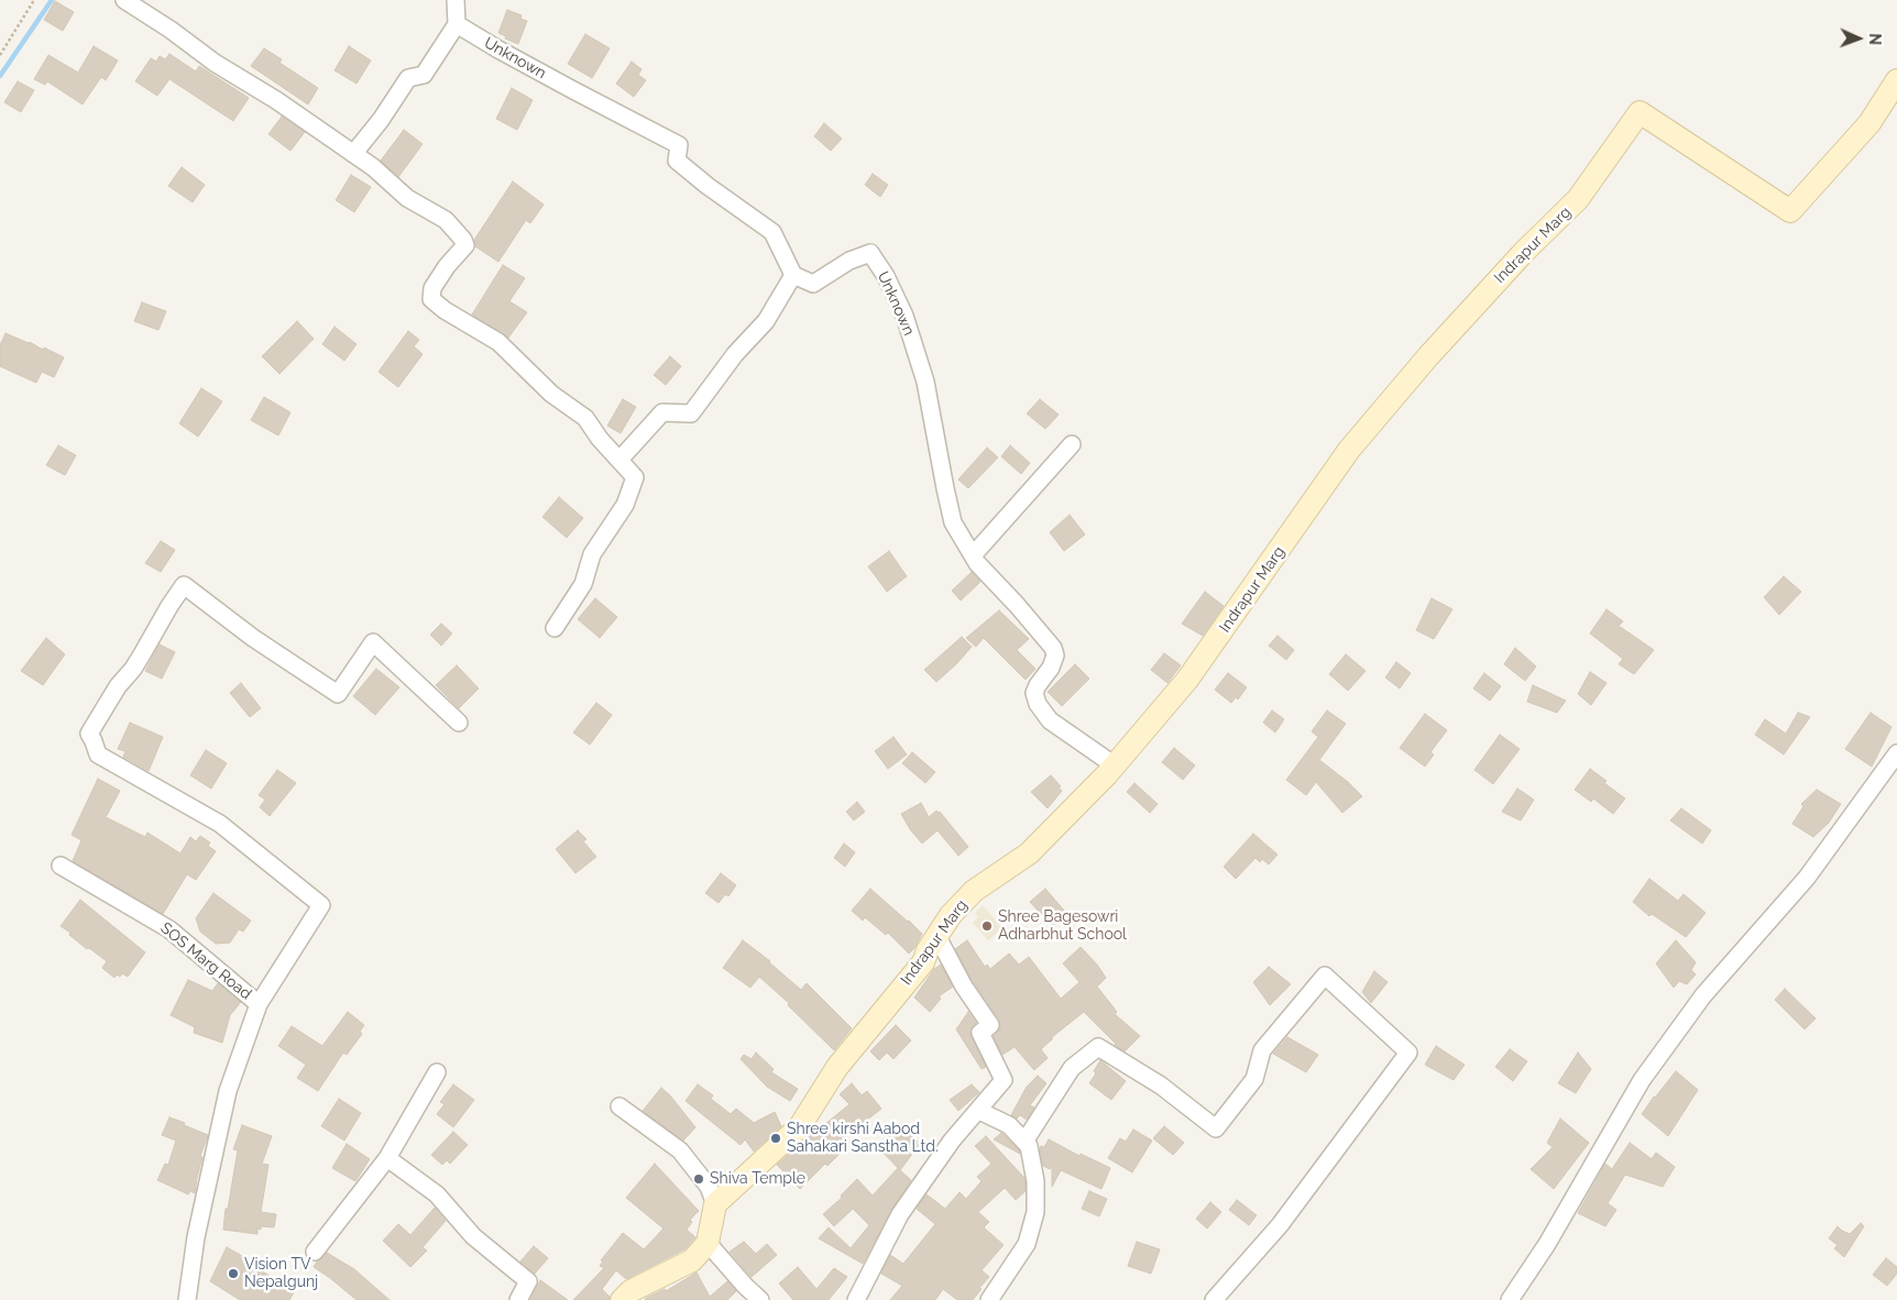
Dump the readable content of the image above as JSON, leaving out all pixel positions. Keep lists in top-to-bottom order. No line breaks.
{"streets":{"street":["Unknown","Indrapur Marg","SOS Marg Road"]},"crossings":[["Unknown","Indrapur Marg"]],"places":["Shree Bagesowri Adharbhut School","Shree kirshi Aabod Sahakari Sanstha Ltd.","Shiva Temple","Vision TV Nepalgunj"],"north":"right"}
